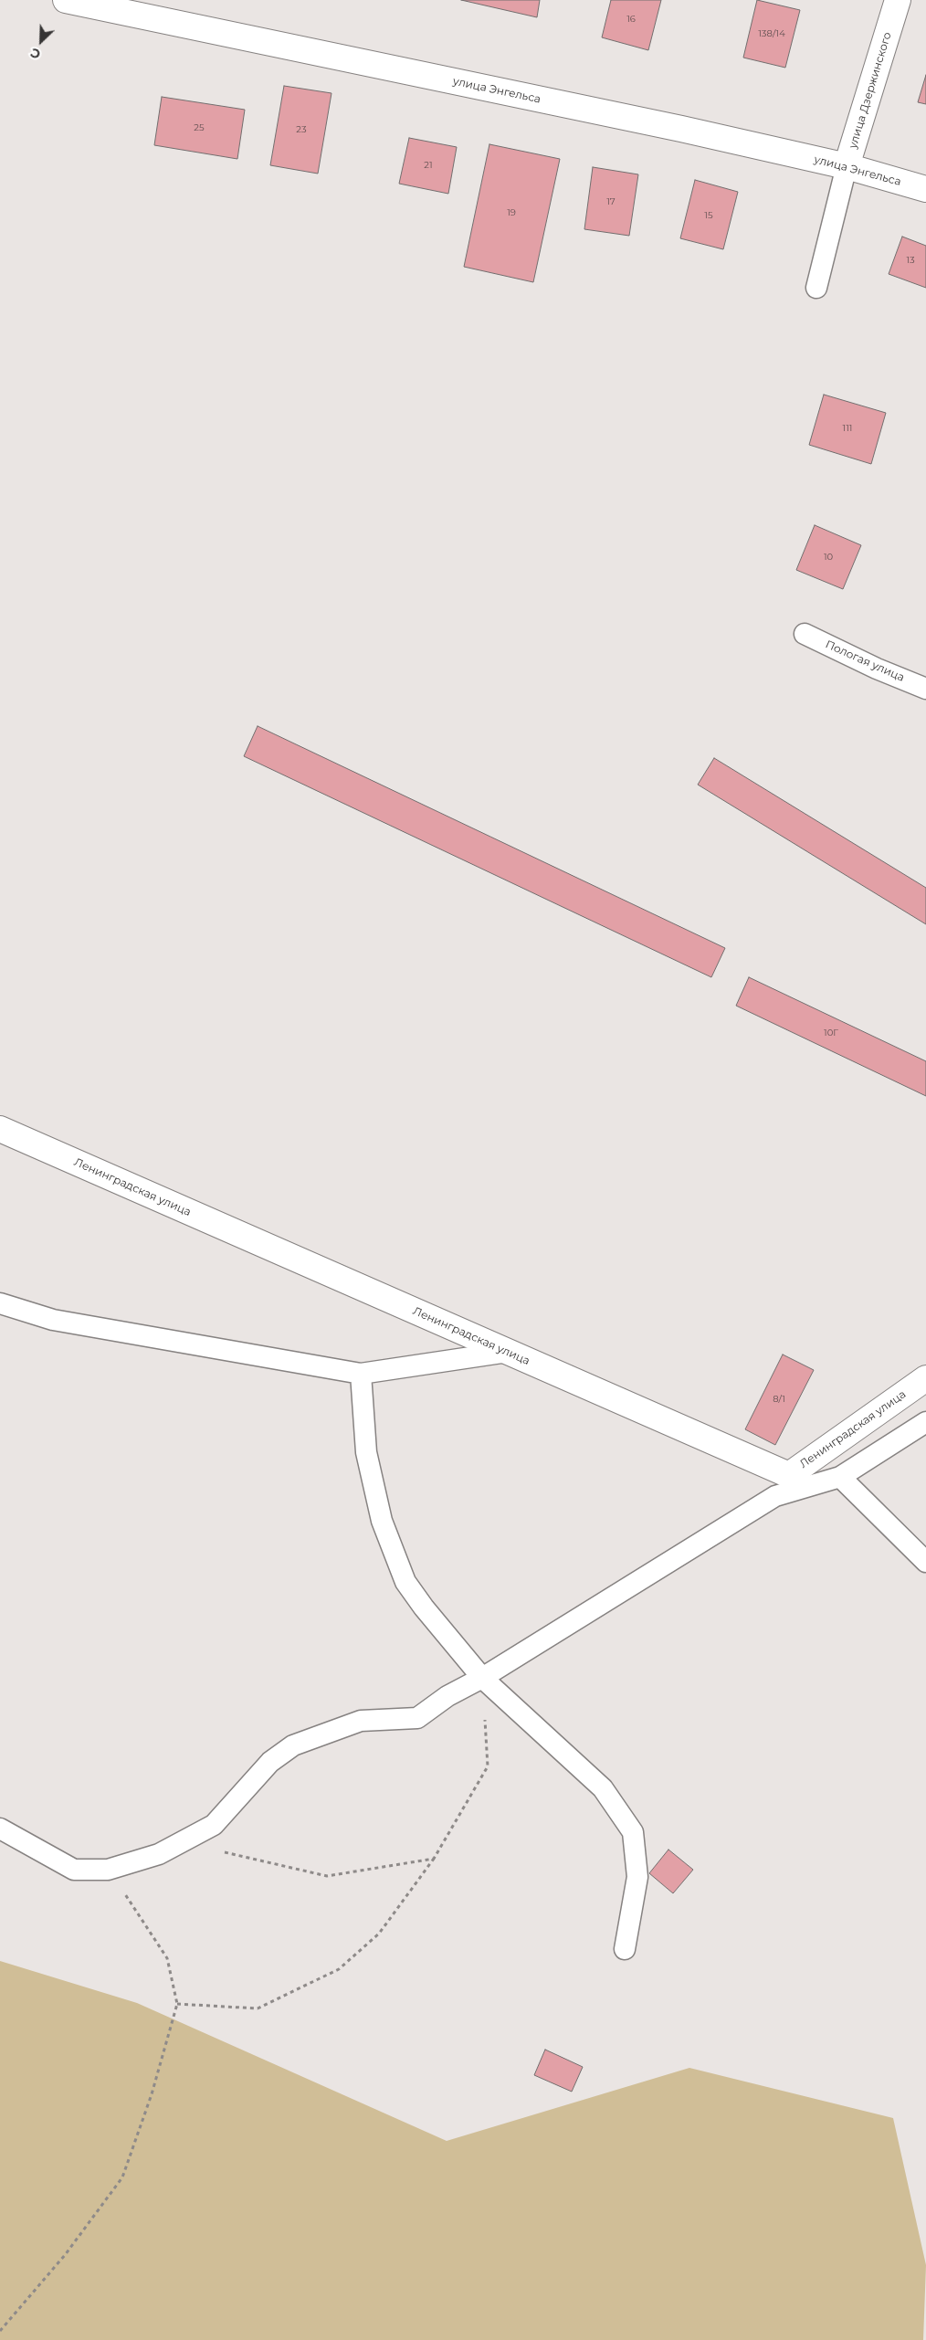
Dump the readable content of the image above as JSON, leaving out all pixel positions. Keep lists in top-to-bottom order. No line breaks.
{"streets":{"street":["улица Энгельса","улица Дзержинского","Ленинградская улица"],"lane":["Пологая улица"]},"crossings":[["улица Энгельса","улица Дзержинского"]],"house_numbers":["16","138/14","25","23","21","17","19","15","13","111","10","10Г","8/1"],"north":"bottom left"}
